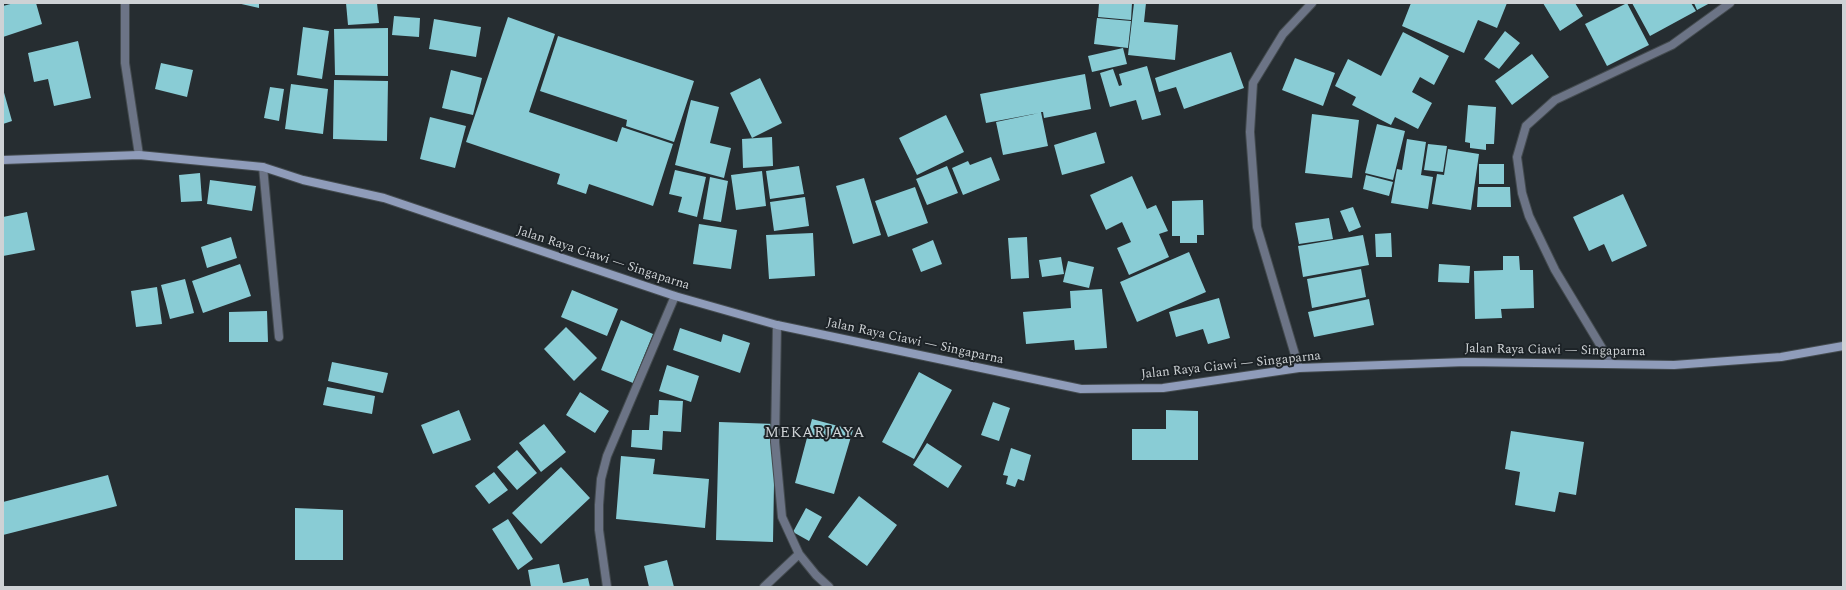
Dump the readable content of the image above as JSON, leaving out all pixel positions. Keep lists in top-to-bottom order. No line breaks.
{"streets":{"main road":["Jalan Raya Ciawi — Singaparna"]},"districts":["MEKARJAYA"]}
